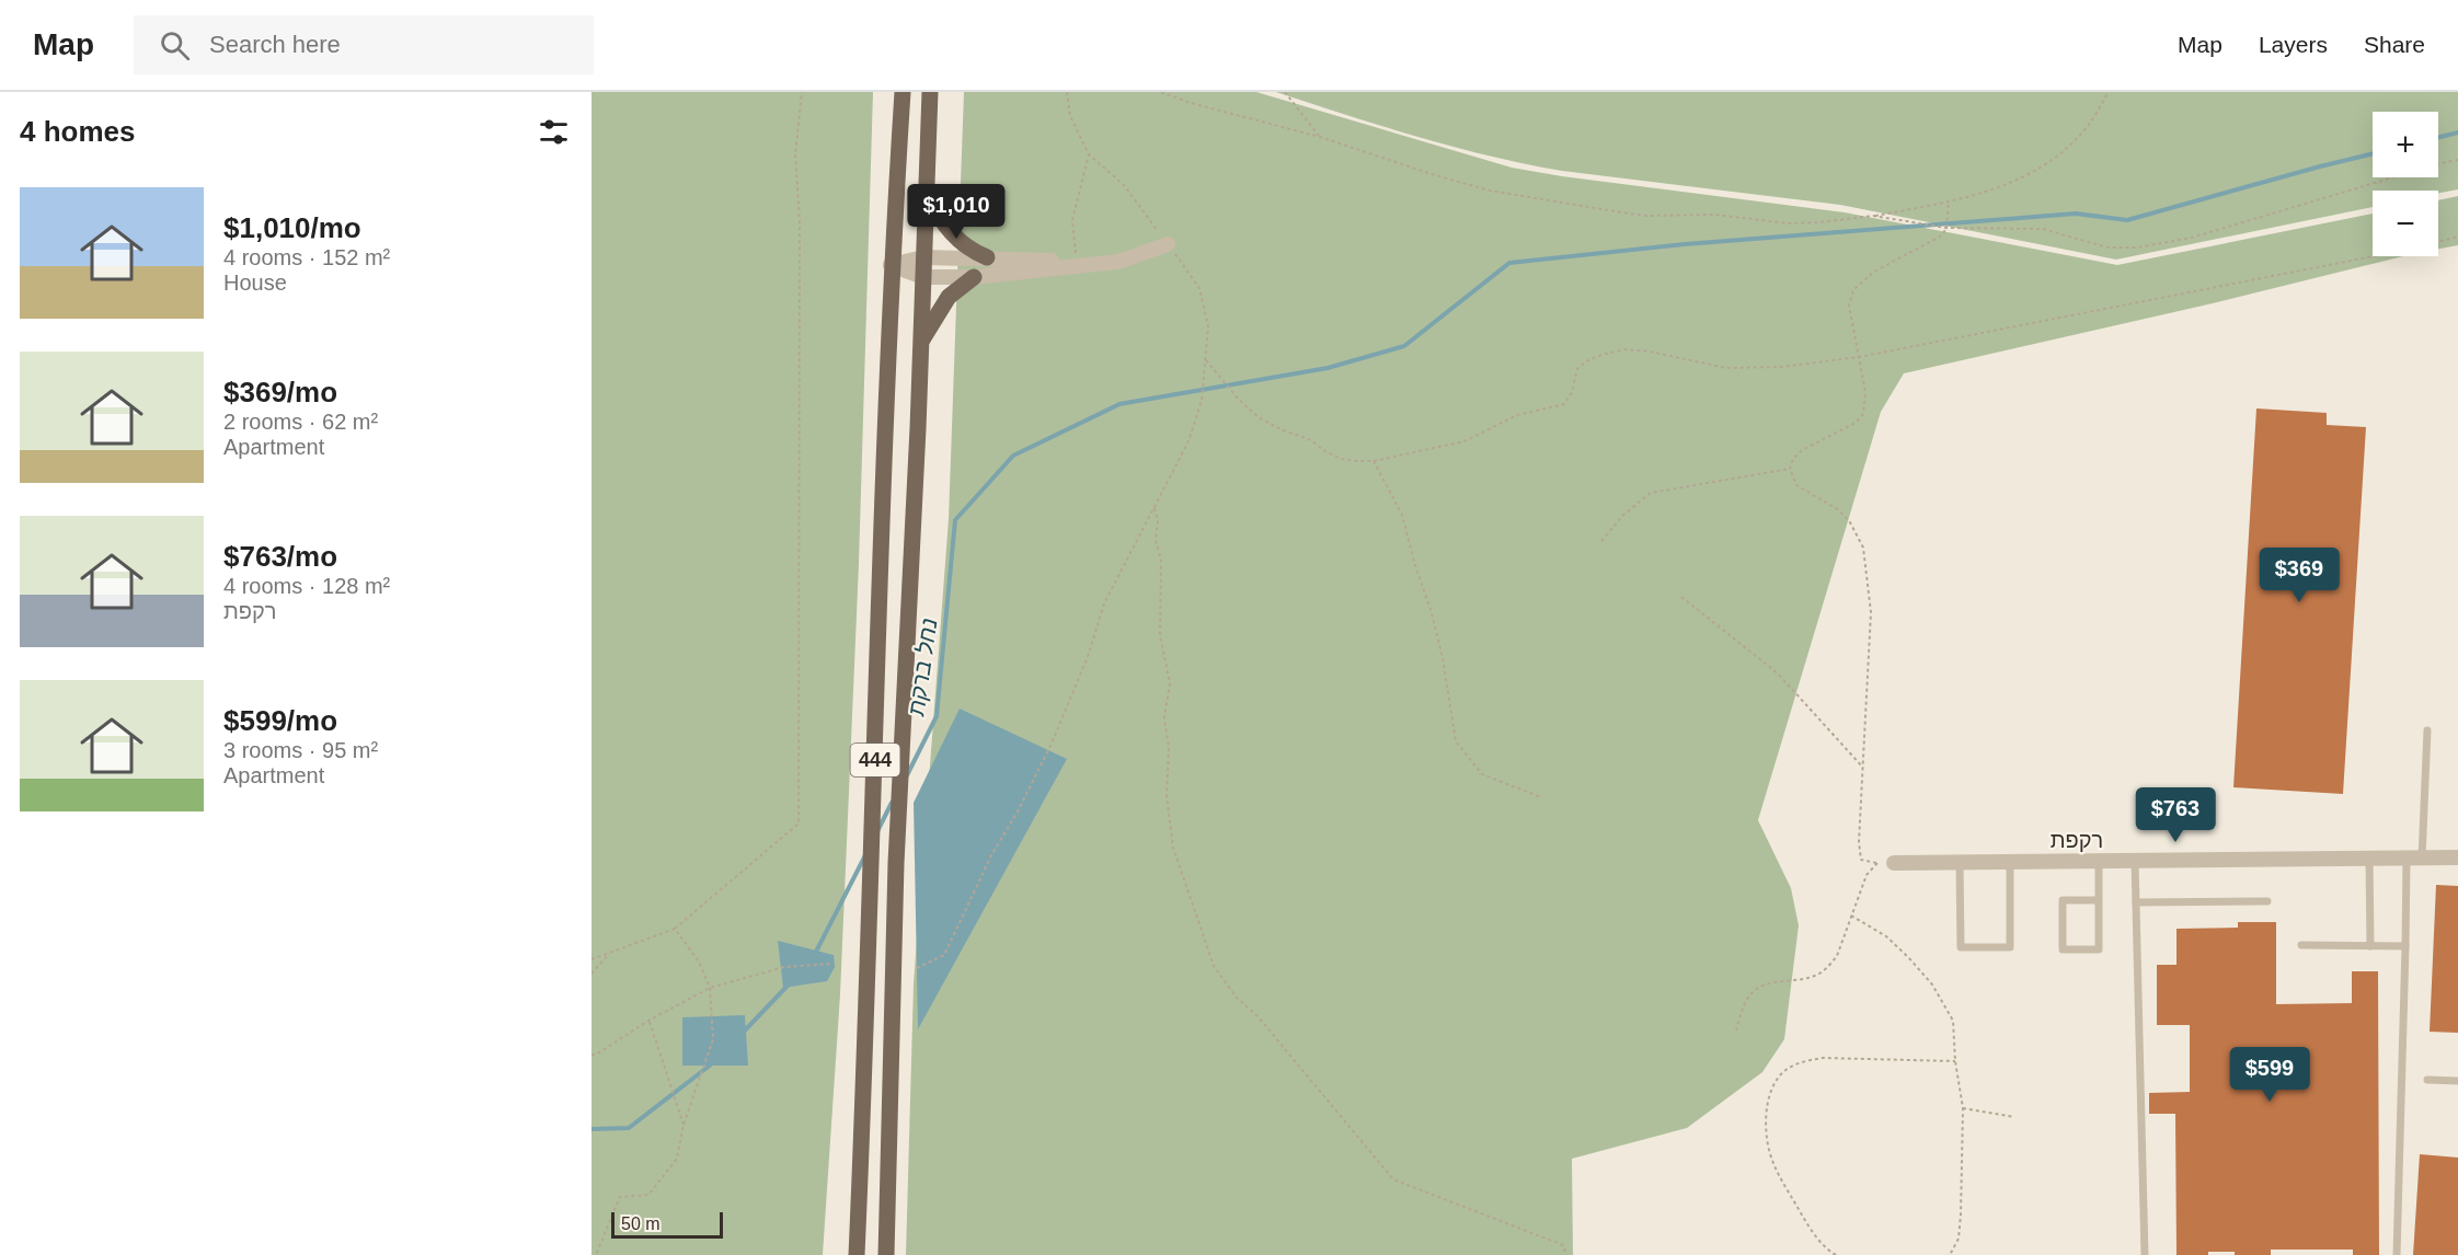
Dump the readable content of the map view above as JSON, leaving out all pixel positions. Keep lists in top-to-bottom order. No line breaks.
{"streets":{"main road":["444"],"street":["רקפת"]},"water":["נחל ברקת"],"scale_bar":"50 m","page":{"header":"Map","search":"Search here","nav":["Map","Layers","Share"],"heading":"4 homes","map_buttons":["+","−"],"list":[{"name":"$1,010/mo","note":"4 rooms · 152 m² · House"},{"name":"$369/mo","note":"2 rooms · 62 m² · Apartment"},{"name":"$763/mo","note":"4 rooms · 128 m² · רקפת"},{"name":"$599/mo","note":"3 rooms · 95 m² · Apartment"}],"price":["$1,010","$369","$763","$599"],"scale":"50 m"}}
